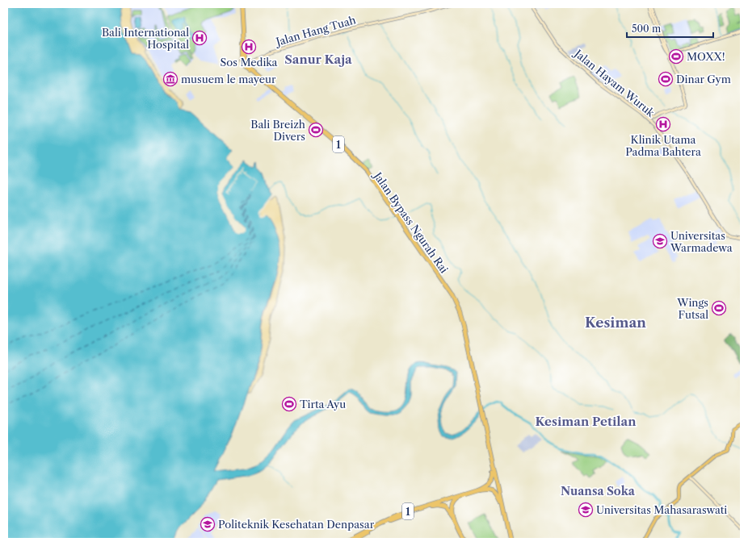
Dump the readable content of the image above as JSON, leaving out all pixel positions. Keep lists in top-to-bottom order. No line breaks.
{"streets":{"highway":["1","Jalan Bypass Ngurah Rai"],"main road":["Jalan Hang Tuah","Jalan Hayam Wuruk"]},"crossings":[["Jalan Hang Tuah","Jalan Bypass Ngurah Rai"],["1","Jalan Bypass Ngurah Rai"]],"districts":["Sanur Kaja","Kesiman","Kesiman Petilan","Nuansa Soka"],"places":{"hospital":["Bali International Hospital","Sos Medika","Klinik Utama Padma Bahtera"],"sports":["MOXX!","Dinar Gym","Bali Breizh Divers","Wings Futsal","Tirta Ayu"],"museum":["musuem le mayeur"],"school or university":["Universitas Warmadewa","Universitas Mahasaraswati","Politeknik Kesehatan Denpasar"]},"scale_bar":"500 m"}
